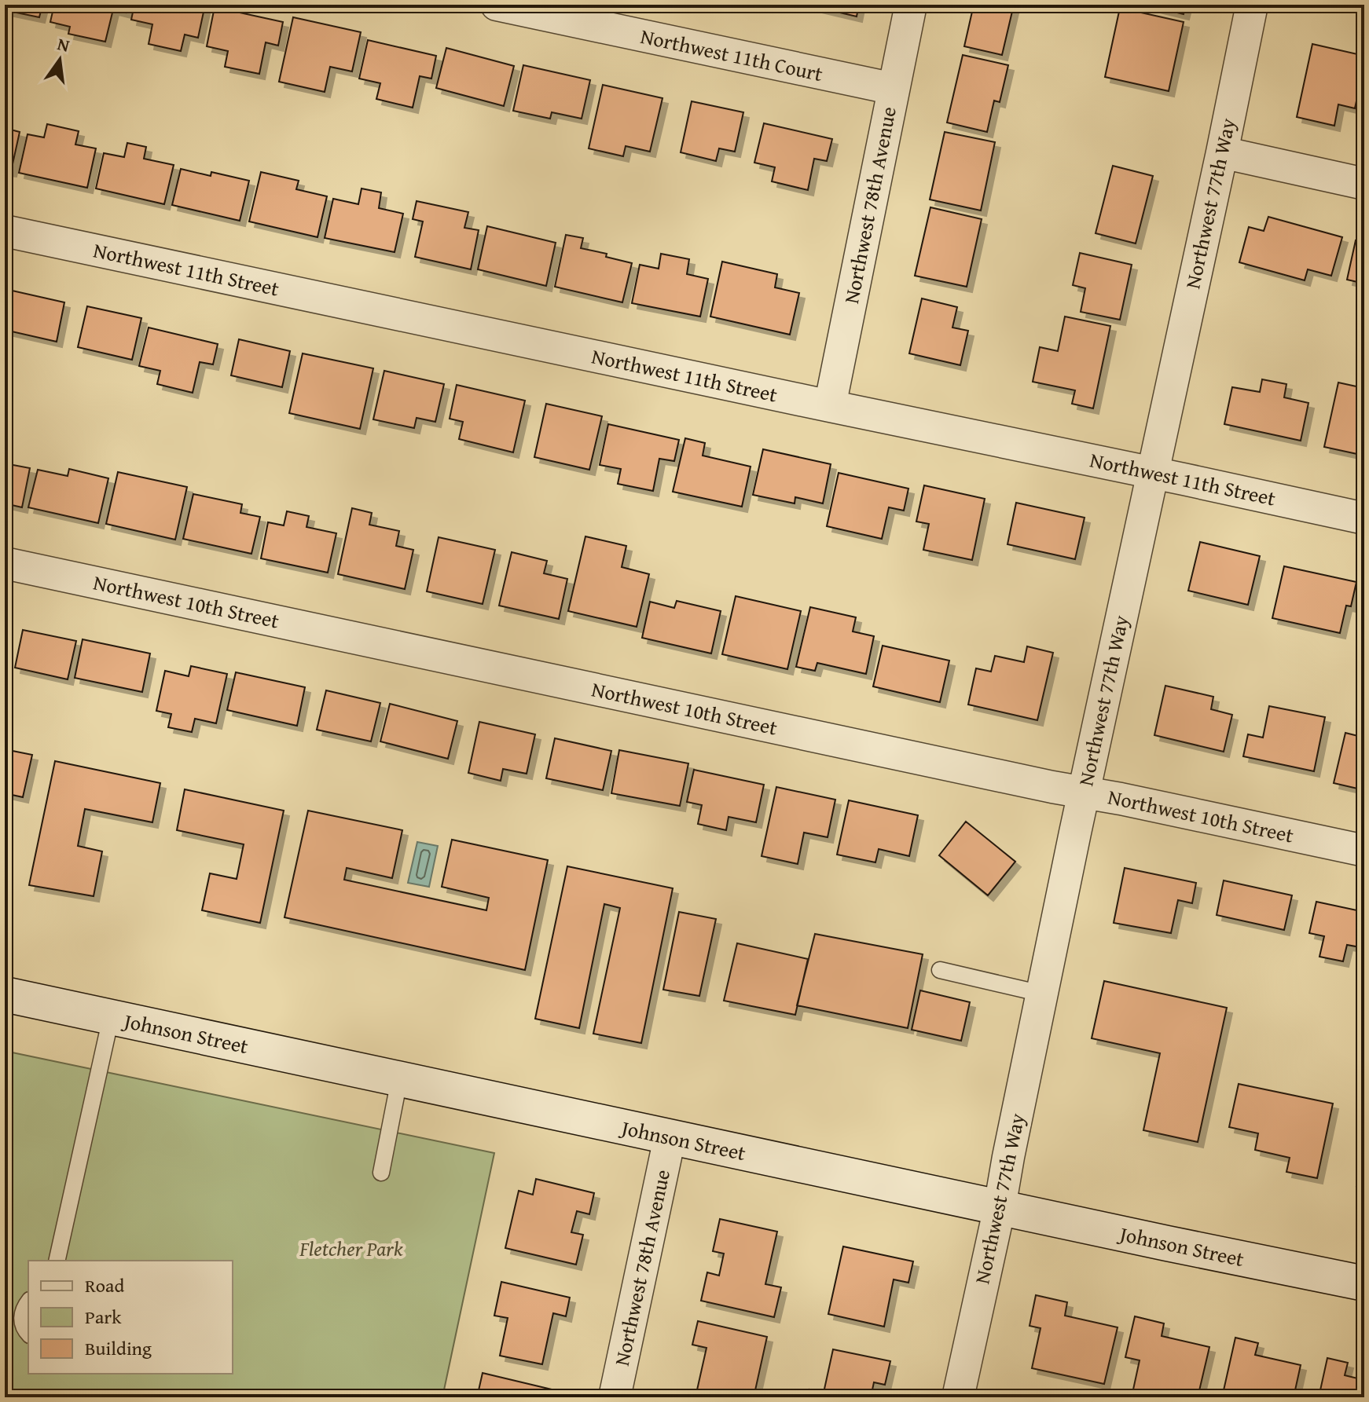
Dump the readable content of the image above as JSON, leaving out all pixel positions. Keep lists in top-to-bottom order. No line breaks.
{"streets":{"street":["Northwest 11th Court","Northwest 77th Way","Northwest 78th Avenue","Northwest 11th Street","Northwest 10th Street","Johnson Street"]},"crossings":[["Northwest 11th Court","Northwest 78th Avenue"],["Northwest 77th Way","Northwest 11th Street"],["Northwest 77th Way","Northwest 10th Street"],["Northwest 77th Way","Johnson Street"],["Northwest 78th Avenue","Northwest 11th Street"],["Northwest 78th Avenue","Johnson Street"]],"parks":["Fletcher Park"],"legend":["Road","Park","Building"],"north":"top"}
